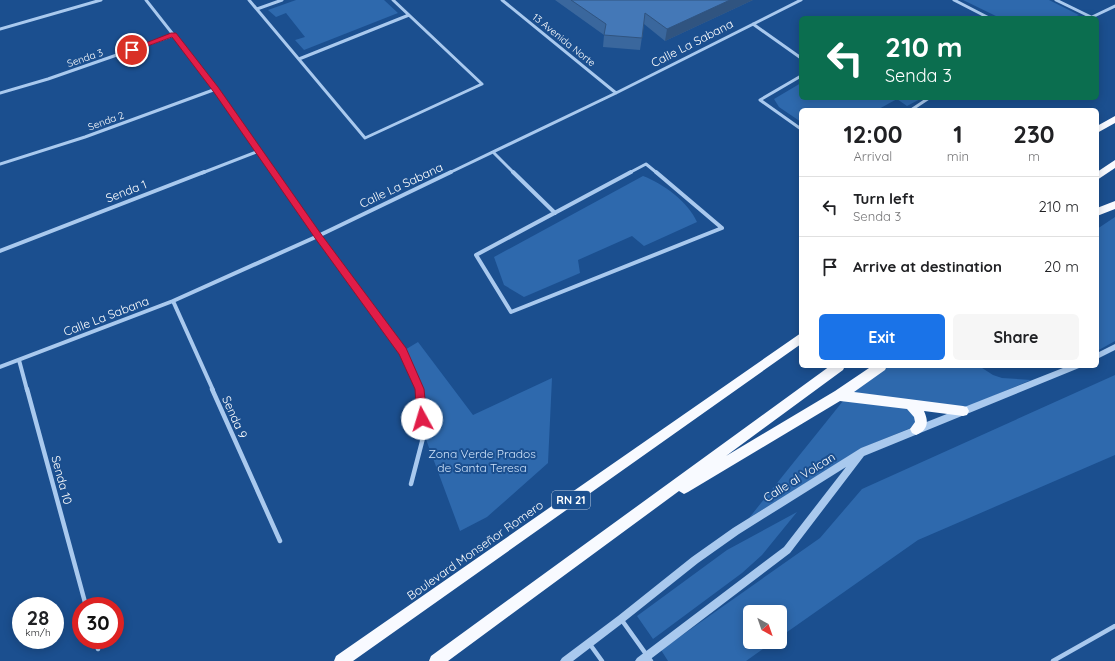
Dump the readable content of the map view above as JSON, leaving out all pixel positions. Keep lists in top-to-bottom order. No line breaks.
{"streets":{"highway":["RN 21","Boulevard Monseñor Romero"],"street":["13 Avenida Norte","Calle La Sabana","Senda 3","Senda 2","Senda 1","Senda 9","Calle al Volcan","Senda 10"]},"crossings":[["13 Avenida Norte","Calle La Sabana"],["Calle La Sabana","Senda 9"],["Calle La Sabana","Senda 10"]],"parks":["Zona Verde Prados de Santa Teresa"],"north":"bottom right","page":{"turn":["210 m","Senda 3"],"eta":["12:00","Arrival","1","min","230","m"],"list":[{"name":"Turn left","note":"Senda 3","value":"210 m"},{"name":"Arrive at destination","value":"20 m"}],"buttons":["Exit","Share"],"speed":"28 km/h","limit":"30"}}
